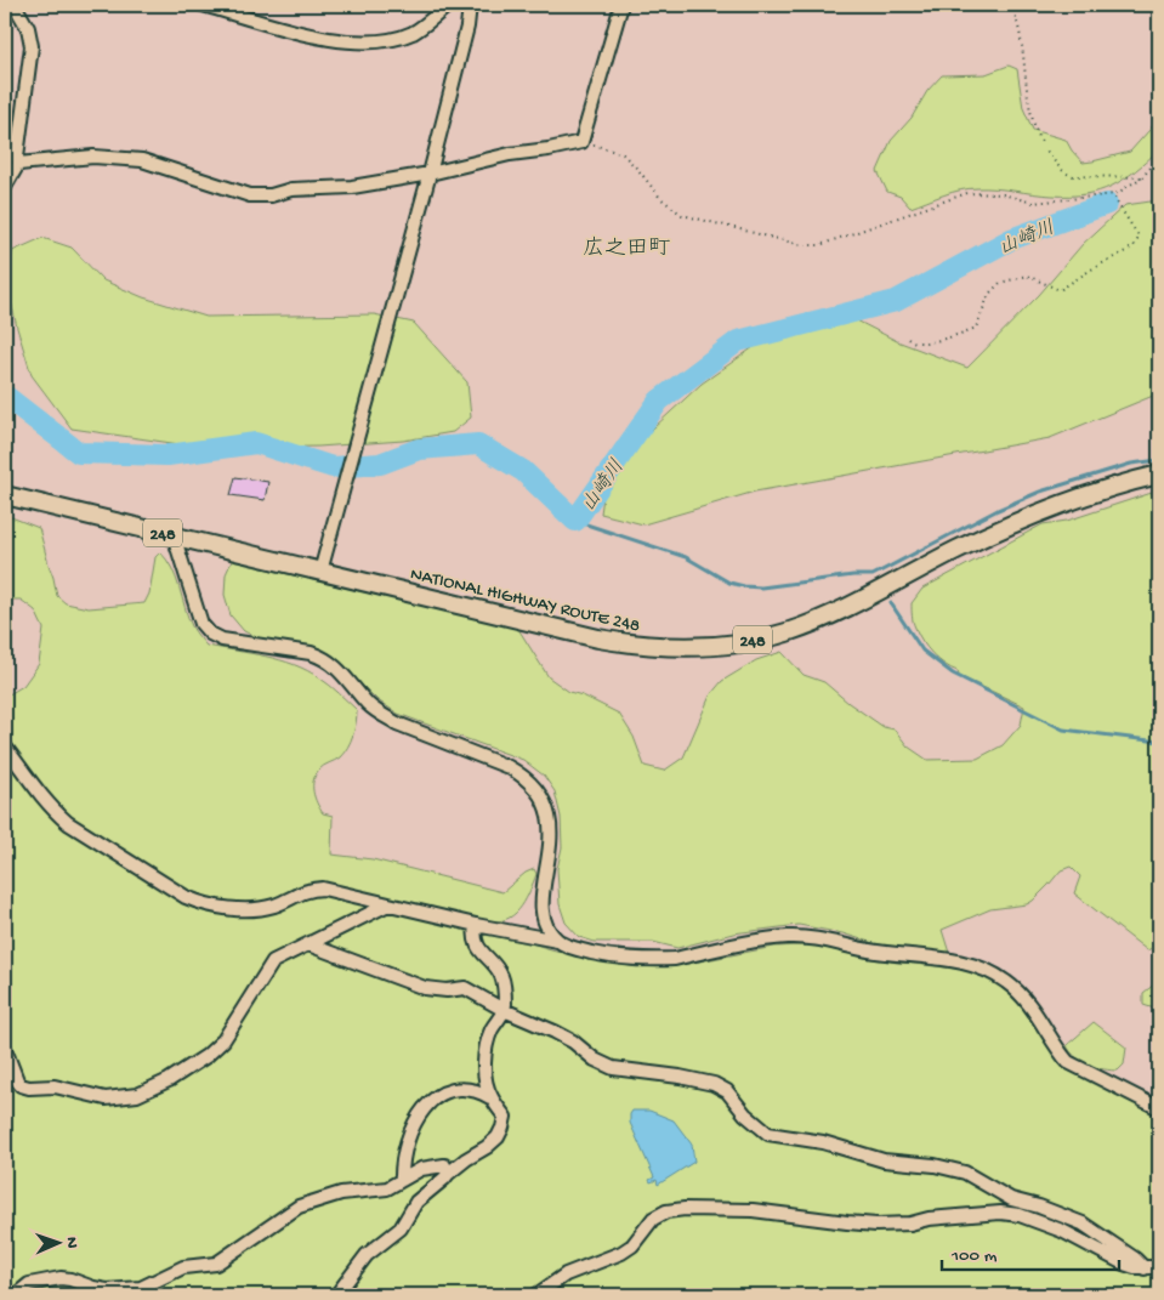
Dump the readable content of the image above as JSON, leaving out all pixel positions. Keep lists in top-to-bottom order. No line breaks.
{"streets":{"highway":["248","NATIONAL HIGHWAY ROUTE 248"]},"districts":["広之田町"],"water":["山崎川"],"scale_bar":"100 m","north":"right"}
